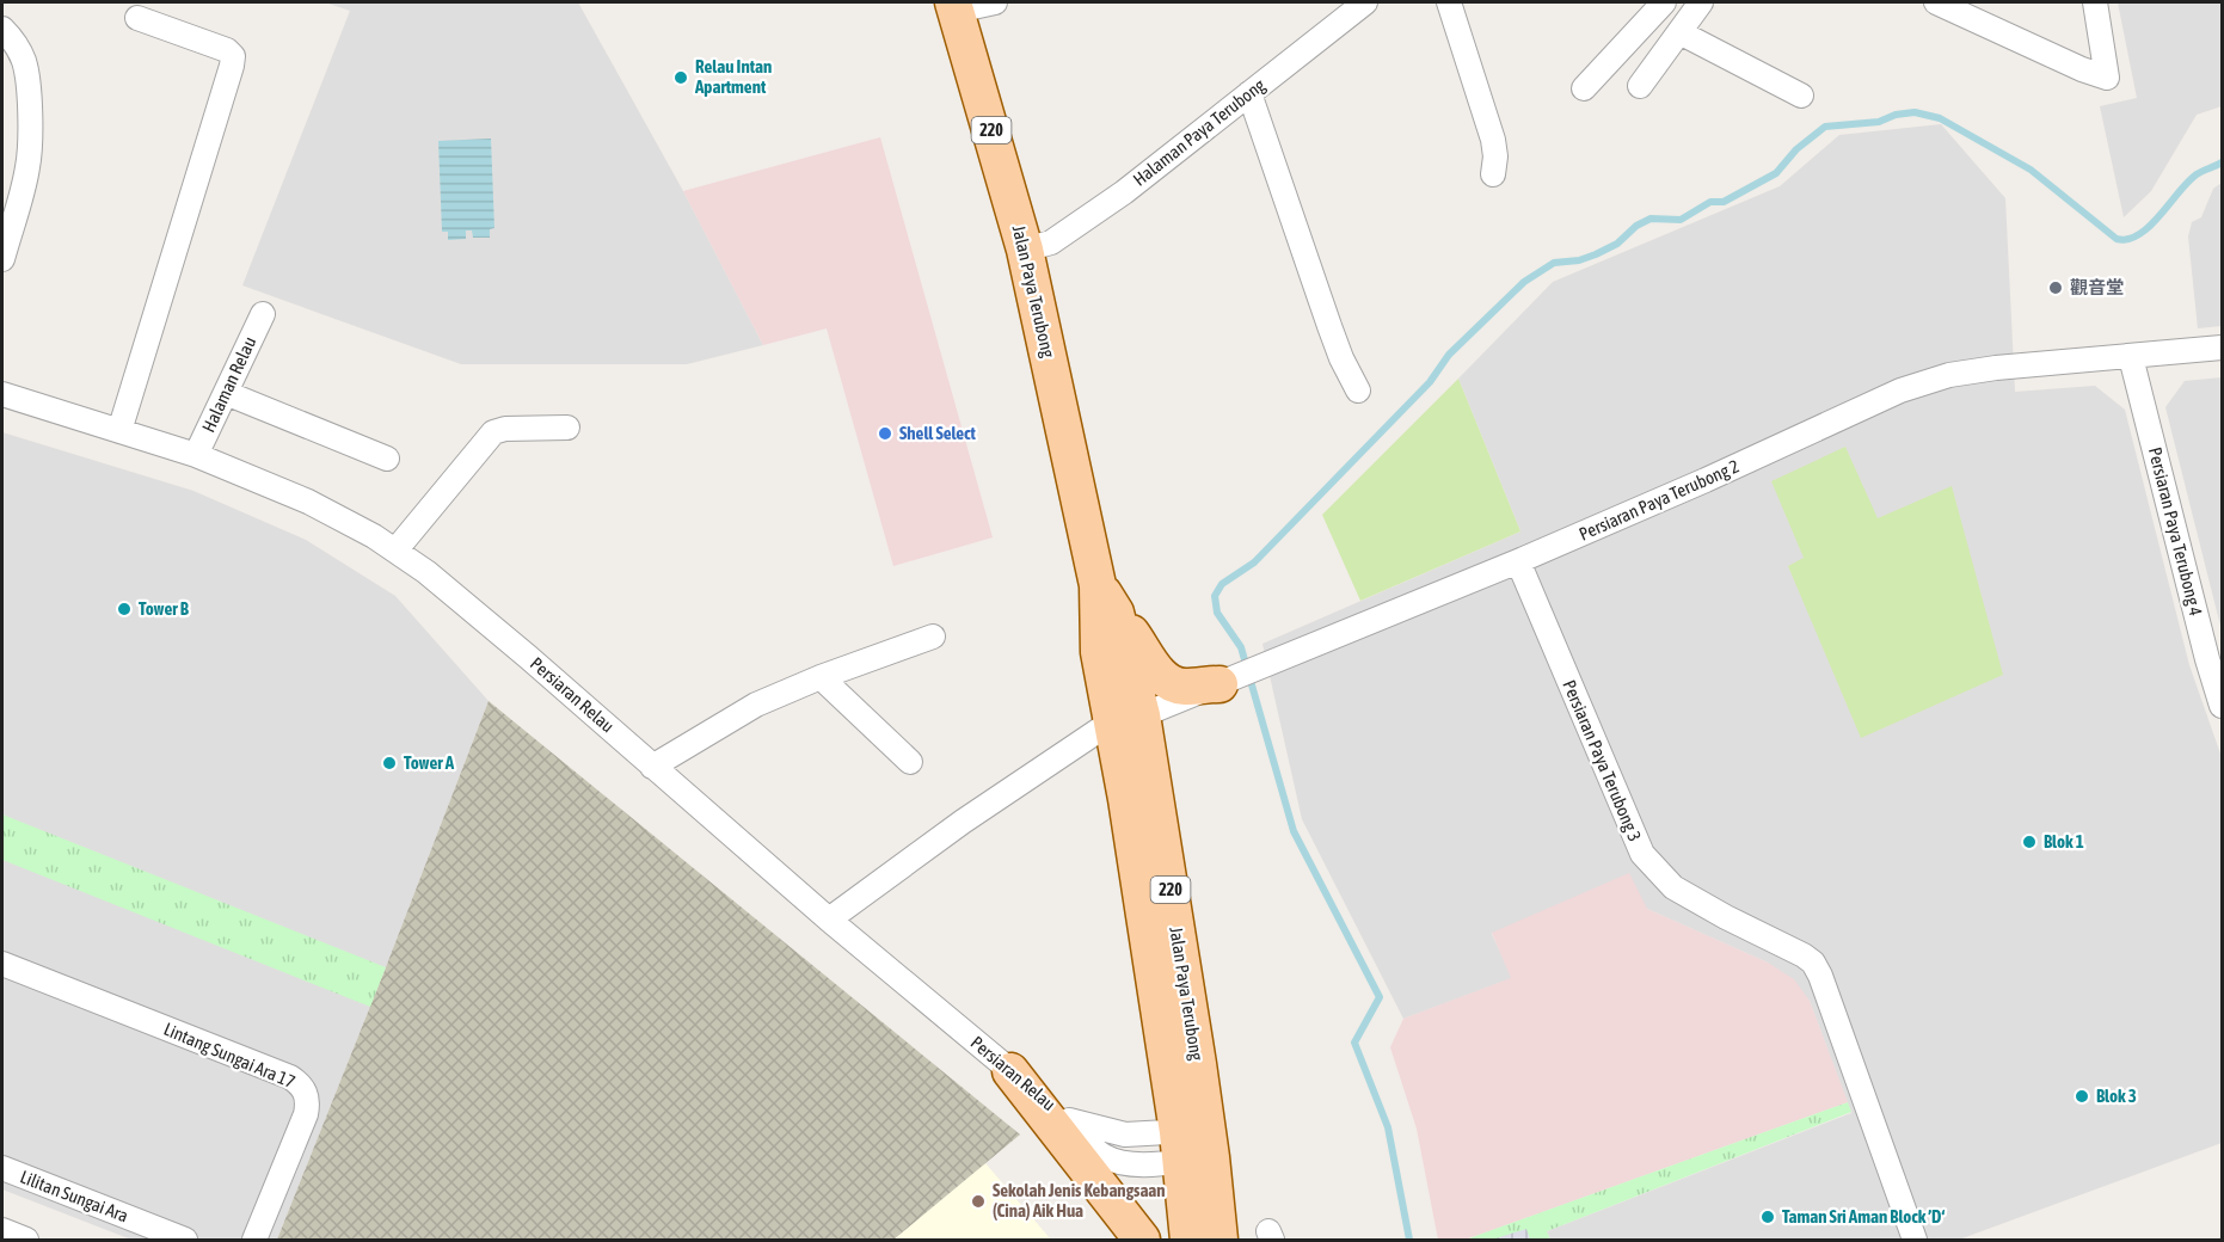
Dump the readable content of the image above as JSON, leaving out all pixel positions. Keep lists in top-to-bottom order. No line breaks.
{"streets":{"main road":["220","Jalan Paya Terubong"],"street":["Halaman Paya Terubong","Halaman Relau","Persiaran Paya Terubong 2","Persiaran Paya Terubong 4","Persiaran Relau","Persiaran Paya Terubong 3","Lintang Sungai Ara 17","Lilitan Sungai Ara"]},"crossings":[["Halaman Paya Terubong","Jalan Paya Terubong"],["Jalan Paya Terubong","Persiaran Paya Terubong 2"],["Jalan Paya Terubong","Persiaran Relau"],["Halaman Relau","Persiaran Relau"],["Persiaran Paya Terubong 2","Persiaran Paya Terubong 4"],["Persiaran Paya Terubong 2","Persiaran Relau"],["Persiaran Paya Terubong 2","Persiaran Paya Terubong 3"]],"places":["Relau Intan Apartment","觀音堂","Shell Select","Tower B","Tower A","Blok 1","Blok 3","Sekolah Jenis Kebangsaan (Cina) Aik Hua","Taman Sri Aman Block ’D‘"]}
